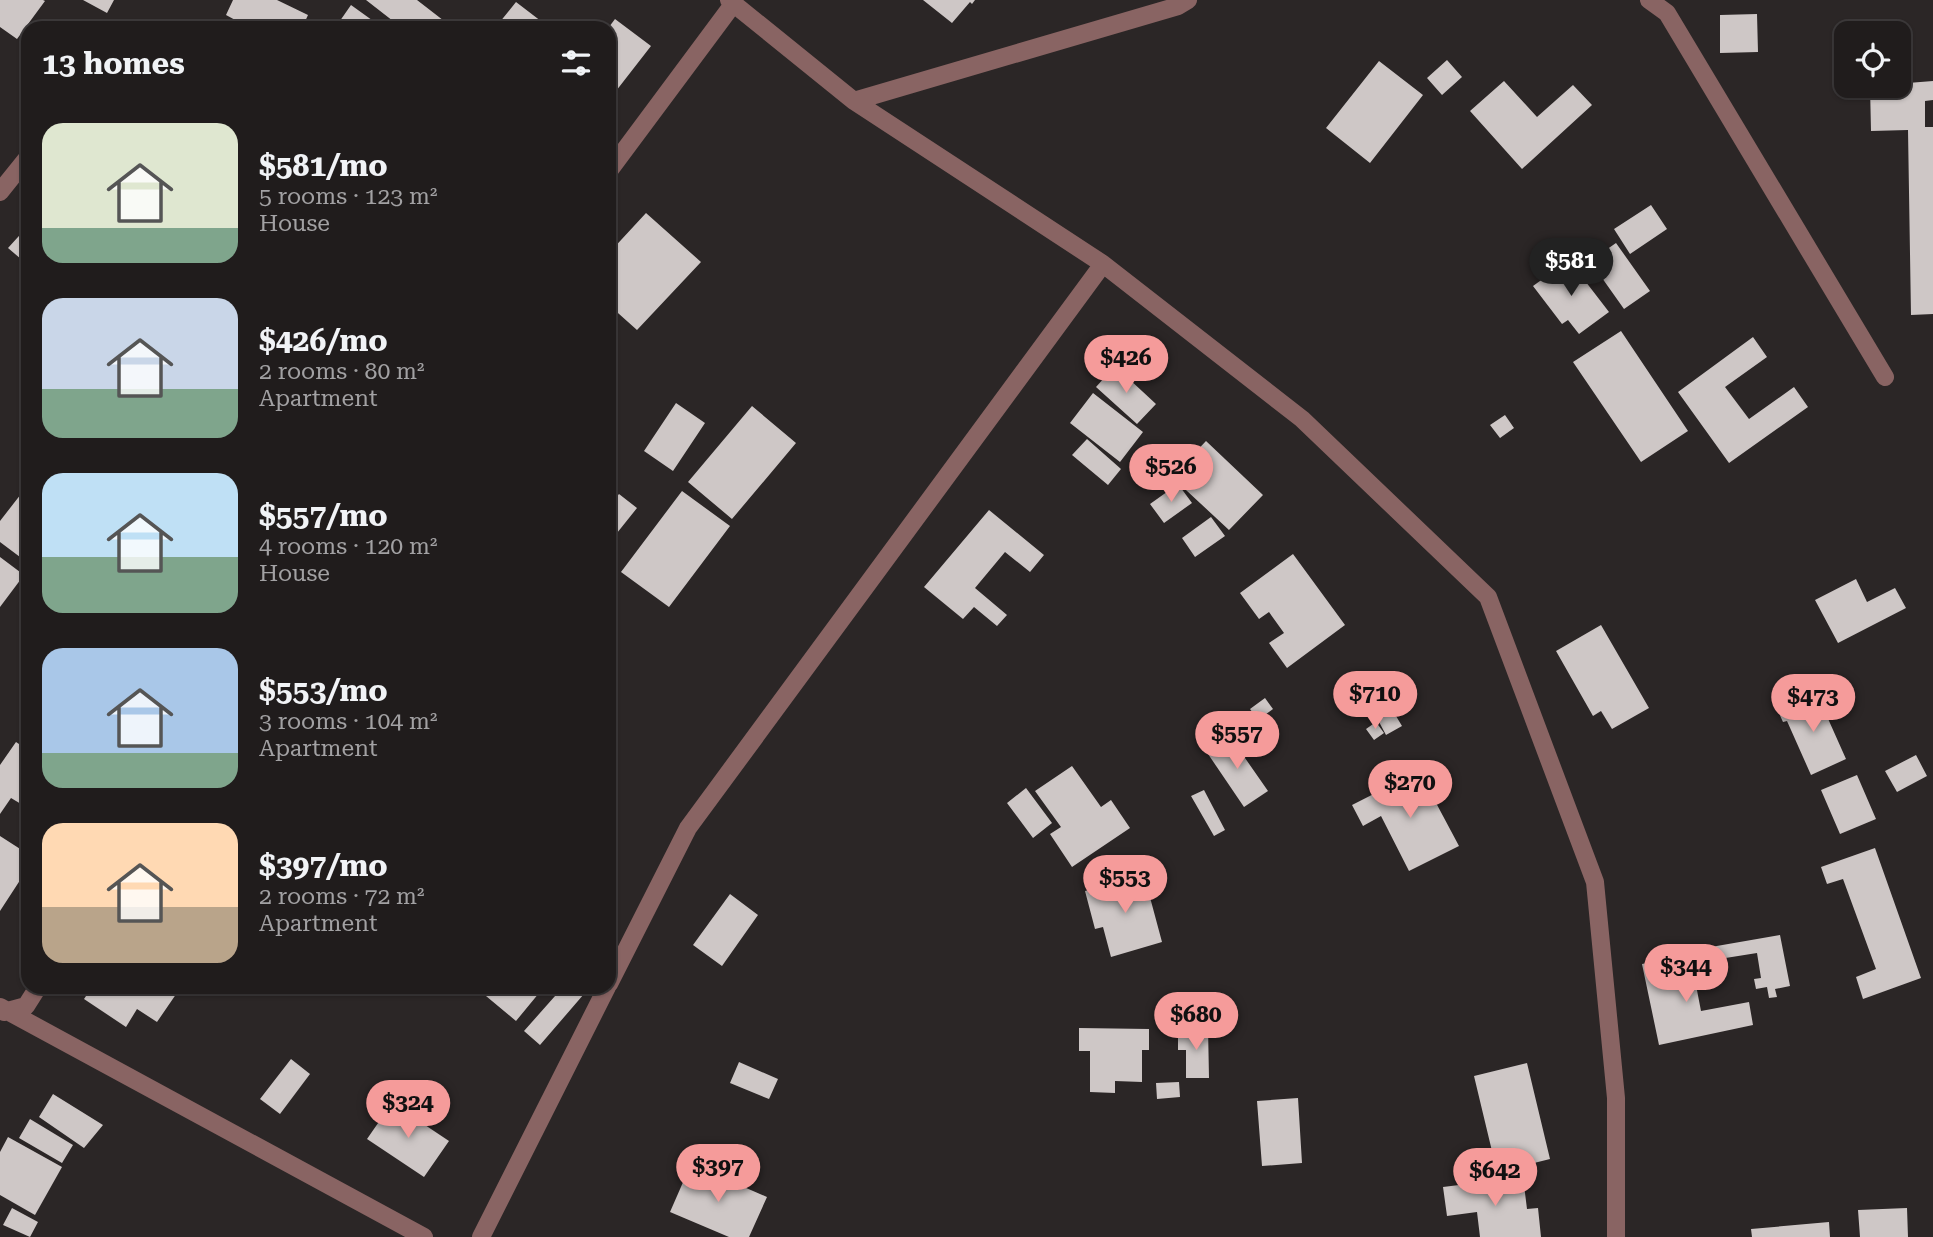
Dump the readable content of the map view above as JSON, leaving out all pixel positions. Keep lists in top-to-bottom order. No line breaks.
{"page":{"heading":"13 homes","list":[{"name":"$581/mo","note":"5 rooms · 123 m² · House"},{"name":"$426/mo","note":"2 rooms · 80 m² · Apartment"},{"name":"$557/mo","note":"4 rooms · 120 m² · House"},{"name":"$553/mo","note":"3 rooms · 104 m² · Apartment"},{"name":"$397/mo","note":"2 rooms · 72 m² · Apartment"}],"price":["$581","$426","$526","$710","$473","$557","$270","$553","$344","$680","$324","$397","$642"]}}
